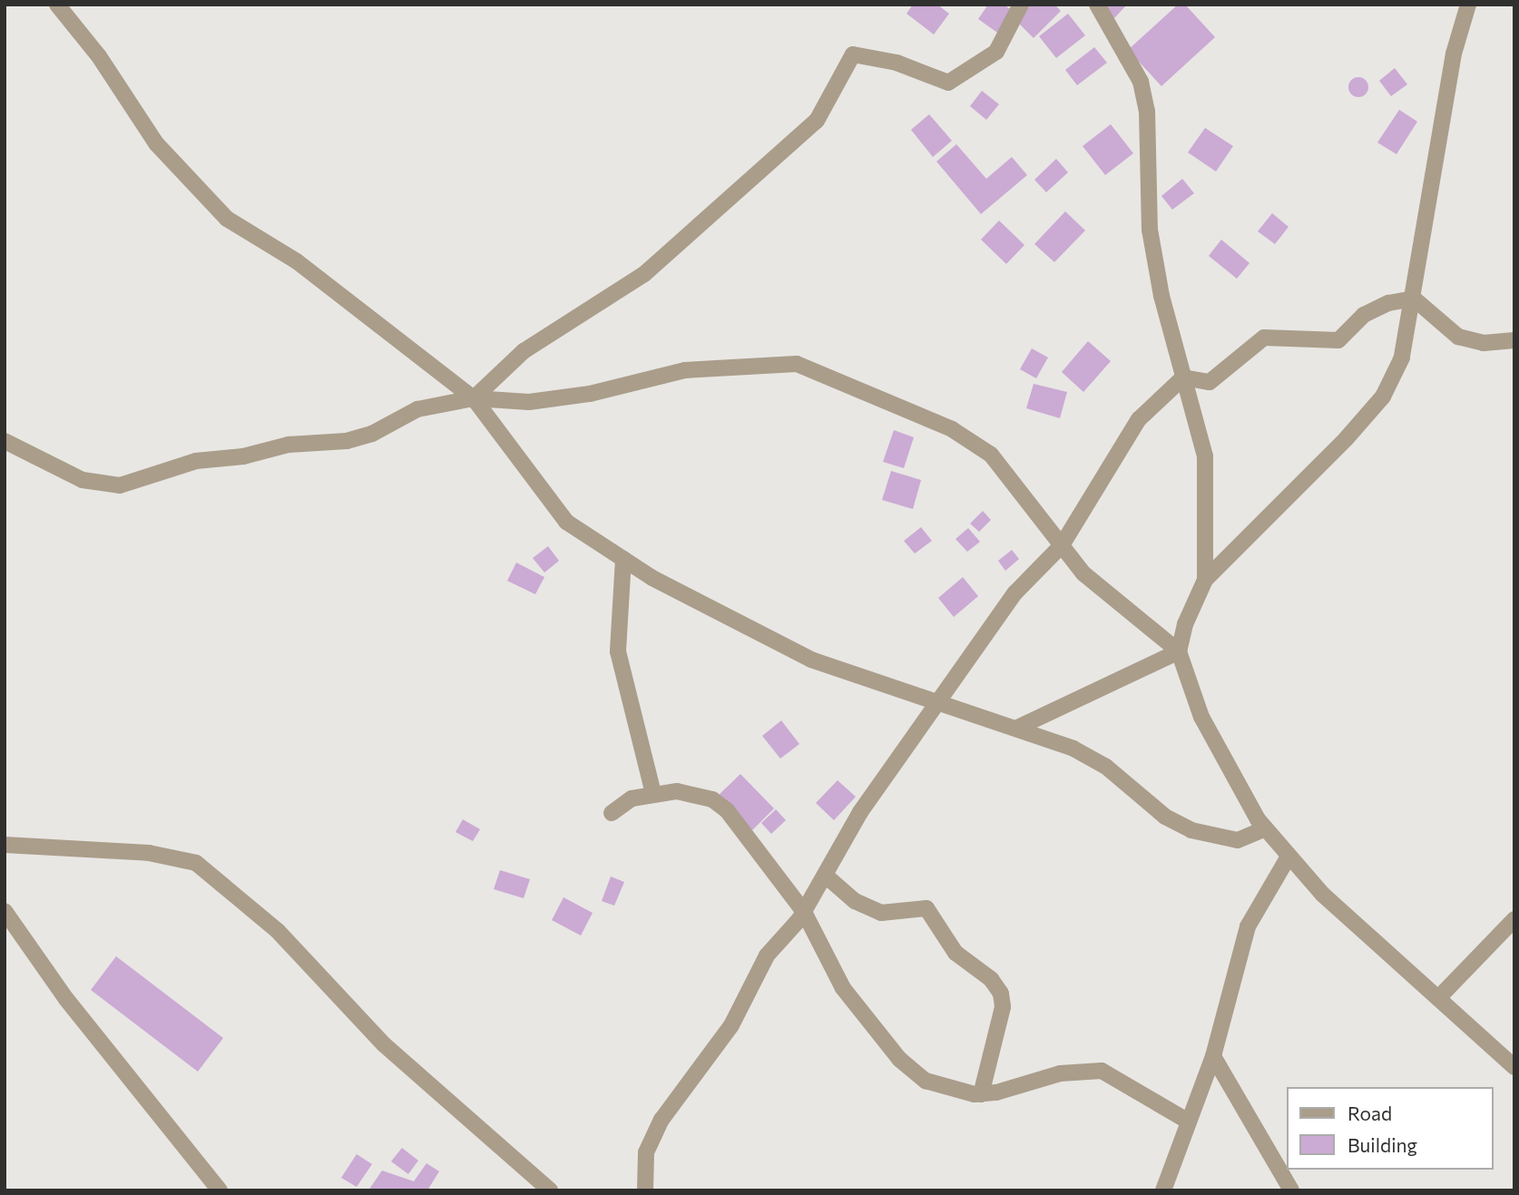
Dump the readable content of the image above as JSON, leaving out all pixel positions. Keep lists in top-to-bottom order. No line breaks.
{"legend":["Road","Building"]}
